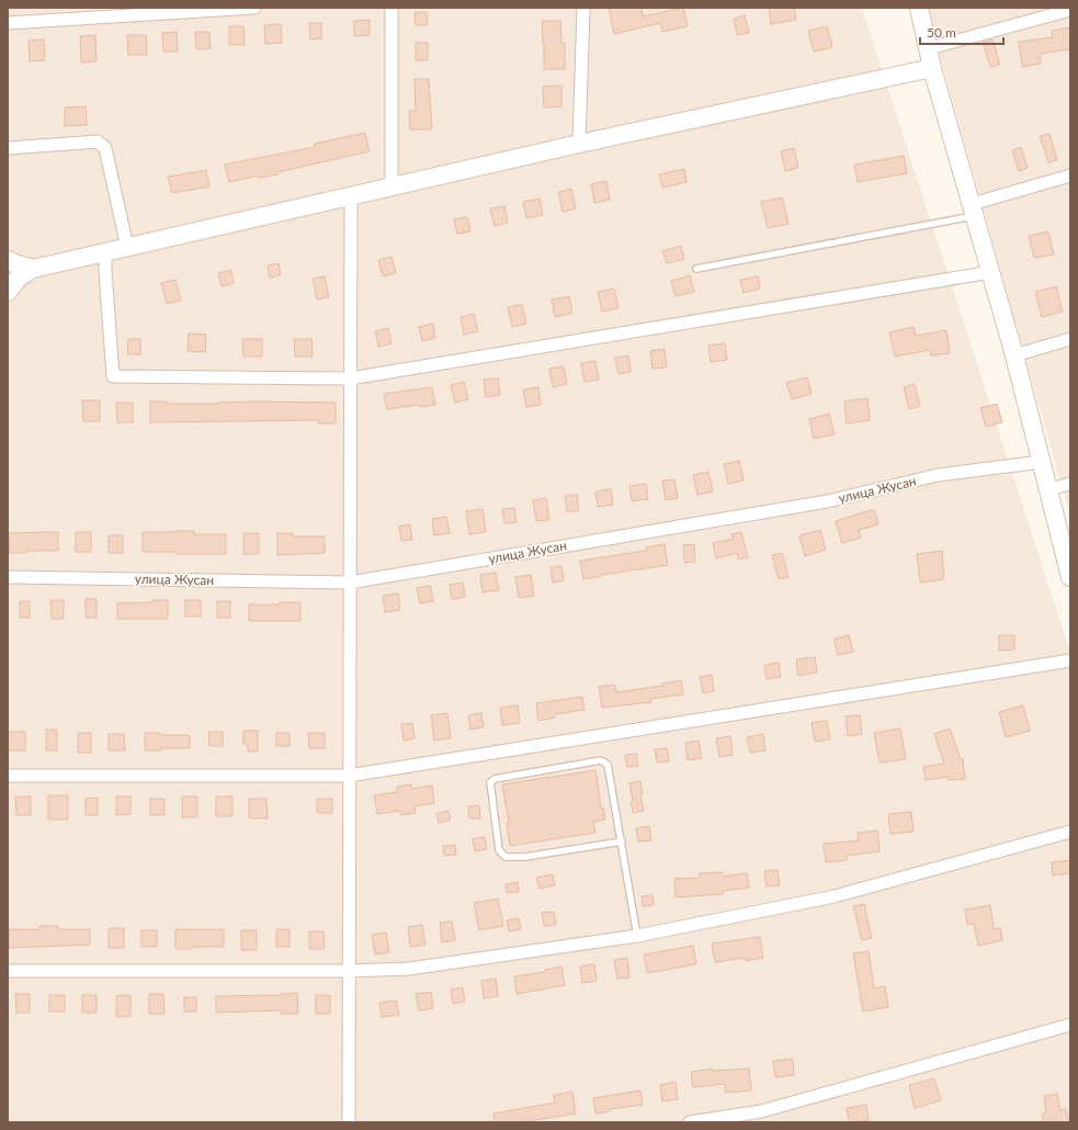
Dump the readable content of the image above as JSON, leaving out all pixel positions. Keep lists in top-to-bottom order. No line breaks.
{"streets":{"street":["улица Жусан"]},"scale_bar":"50 m"}
